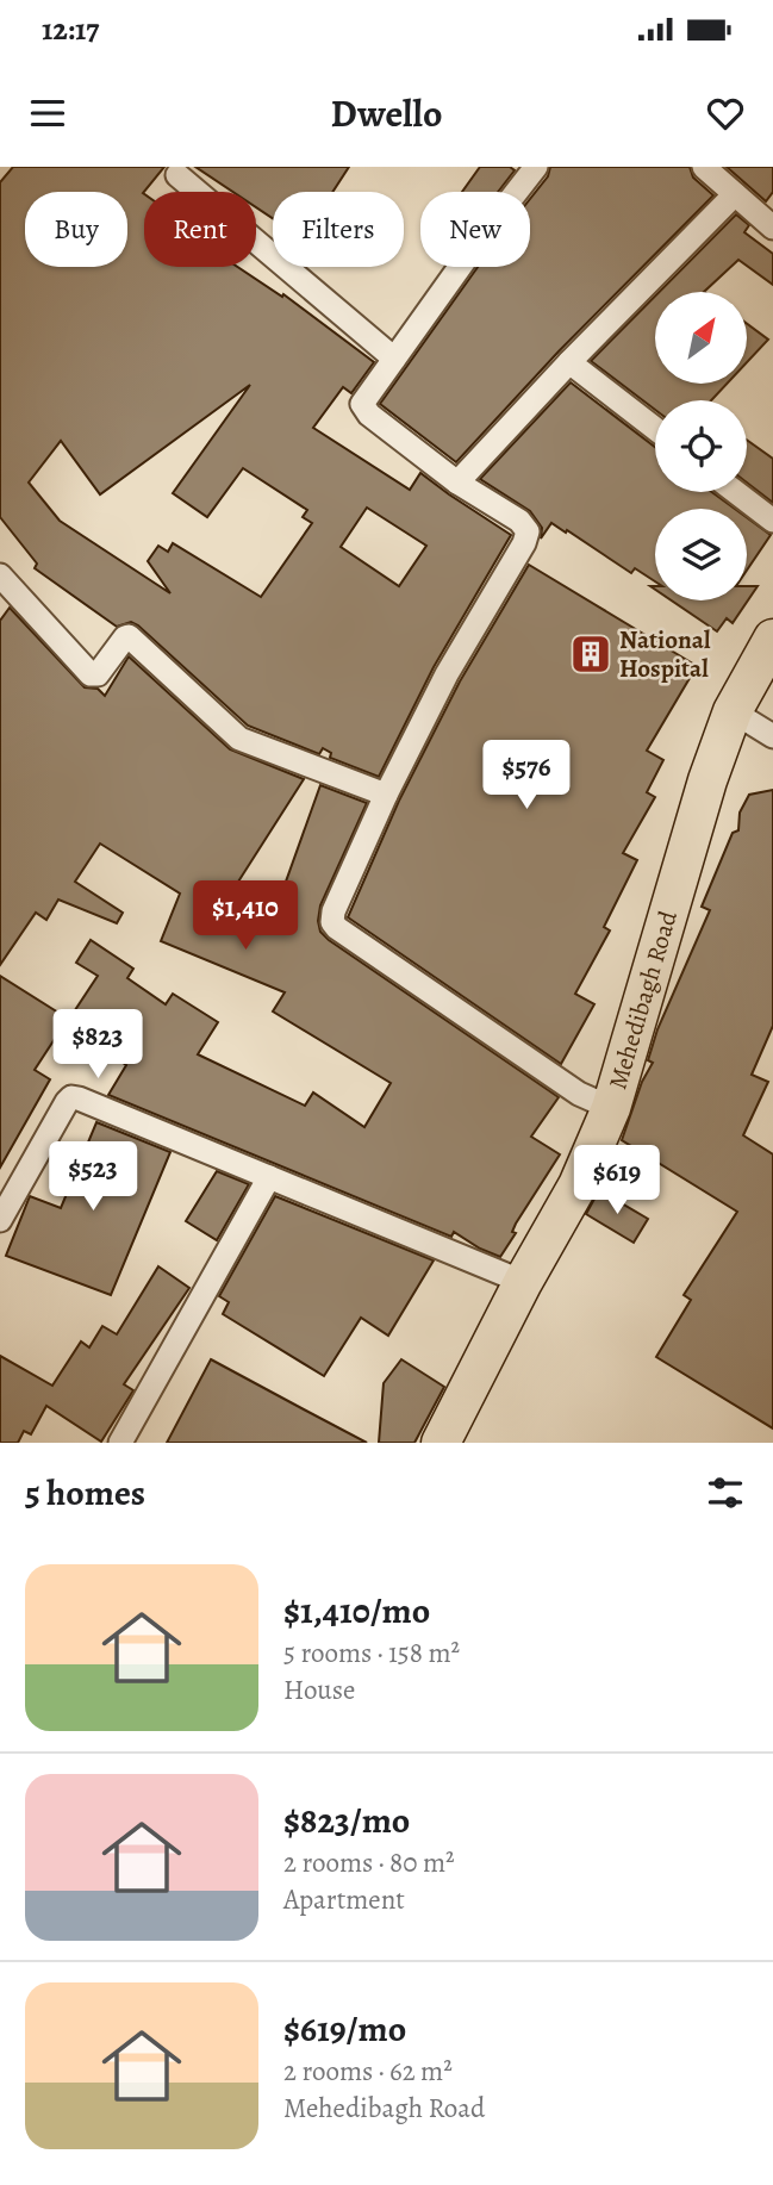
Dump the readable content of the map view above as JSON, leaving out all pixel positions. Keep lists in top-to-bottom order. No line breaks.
{"streets":{"main road":["Mehedibagh Road"]},"places":{"building":["National Hospital"]},"north":"top right","page":{"status":"12:17","header":"Dwello","chip":["Buy","Rent","Filters","New"],"price":["$576","$1,410","$823","$523","$619"],"heading":"5 homes","list":[{"name":"$1,410/mo","note":"5 rooms · 158 m² · House"},{"name":"$823/mo","note":"2 rooms · 80 m² · Apartment"},{"name":"$619/mo","note":"2 rooms · 62 m² · Mehedibagh Road"}]}}
